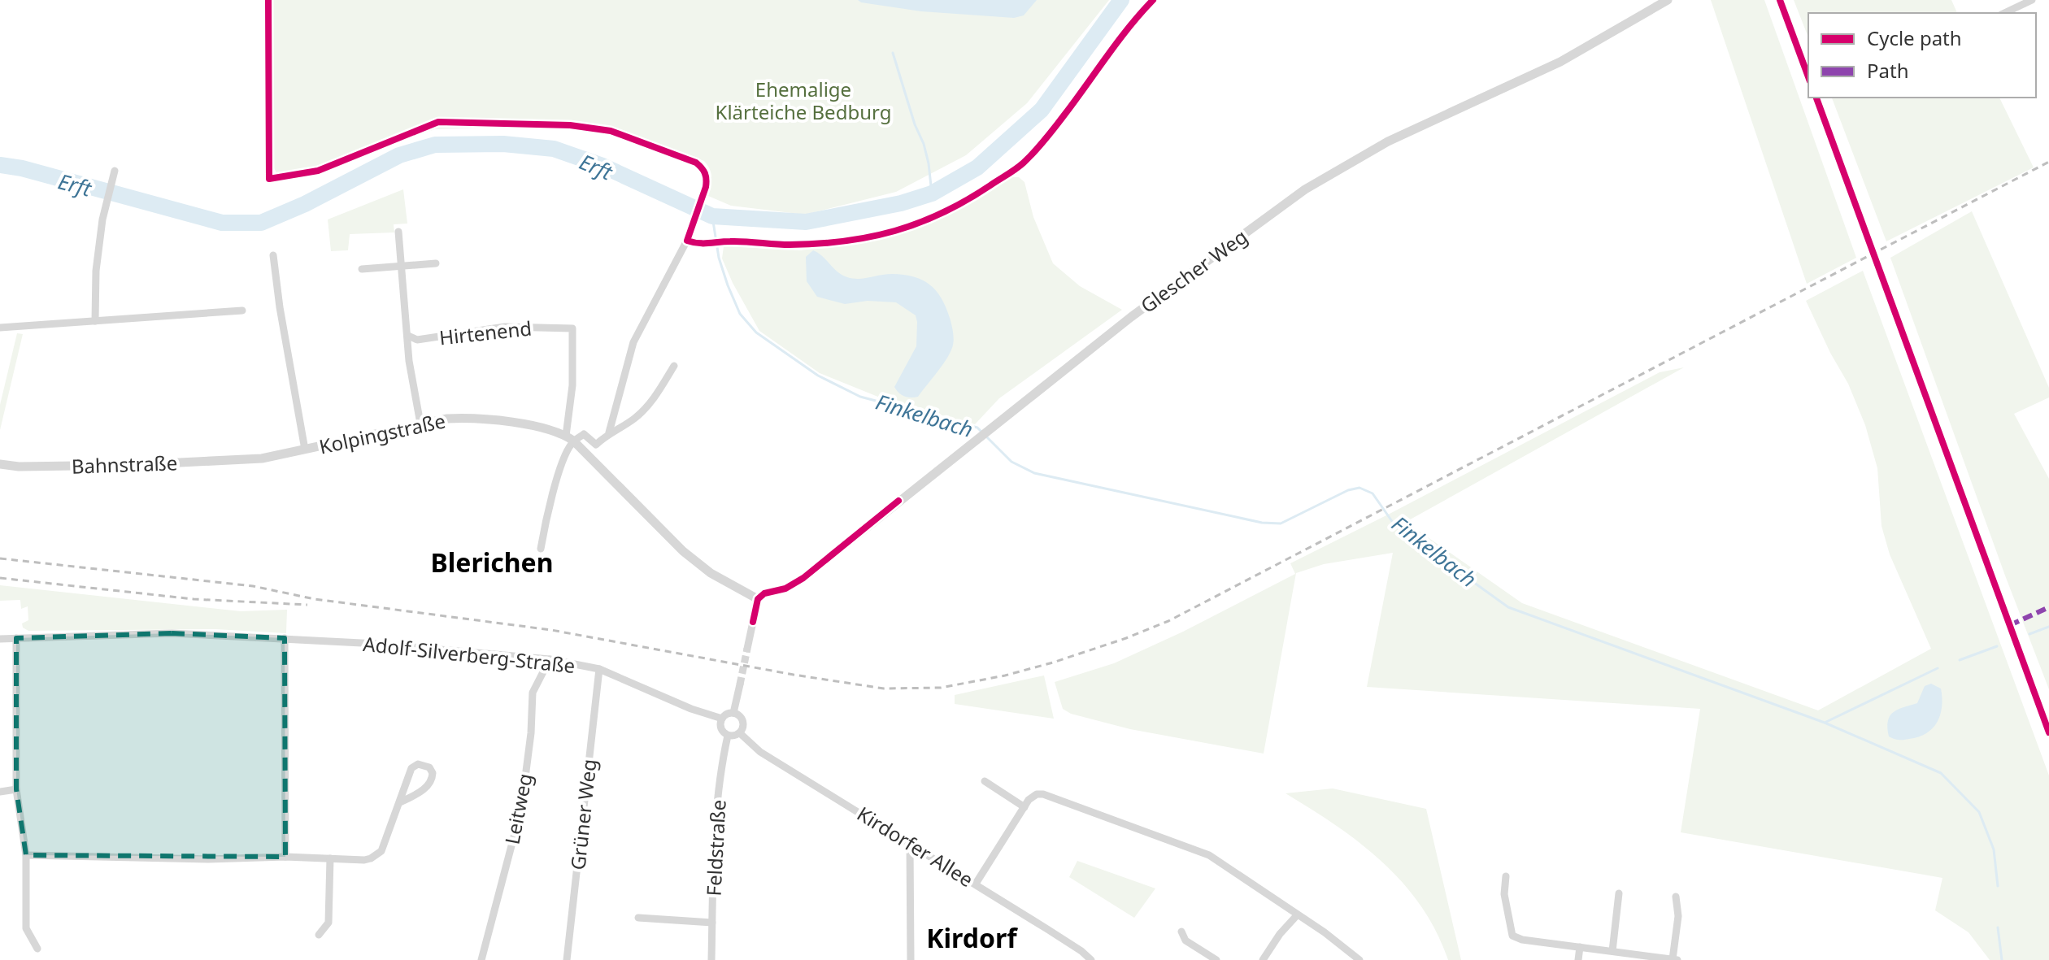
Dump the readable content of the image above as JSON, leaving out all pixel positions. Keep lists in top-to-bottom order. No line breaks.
{"streets":{"street":["Glescher Weg","Hirtenend","Kolpingstraße","Bahnstraße","Adolf-Silverberg-Straße","Leitweg","Grüner Weg","Kirdorfer Allee","Feldstraße"]},"crossings":[["Hirtenend","Kolpingstraße"],["Kolpingstraße","Bahnstraße"],["Adolf-Silverberg-Straße","Leitweg"],["Adolf-Silverberg-Straße","Grüner Weg"],["Adolf-Silverberg-Straße","Kirdorfer Allee"],["Adolf-Silverberg-Straße","Feldstraße"],["Kirdorfer Allee","Feldstraße"]],"districts":["Blerichen","Kirdorf"],"water":["Erft","Finkelbach"],"parks":["Ehemalige Klärteiche Bedburg"],"legend":["Cycle path","Path"]}
